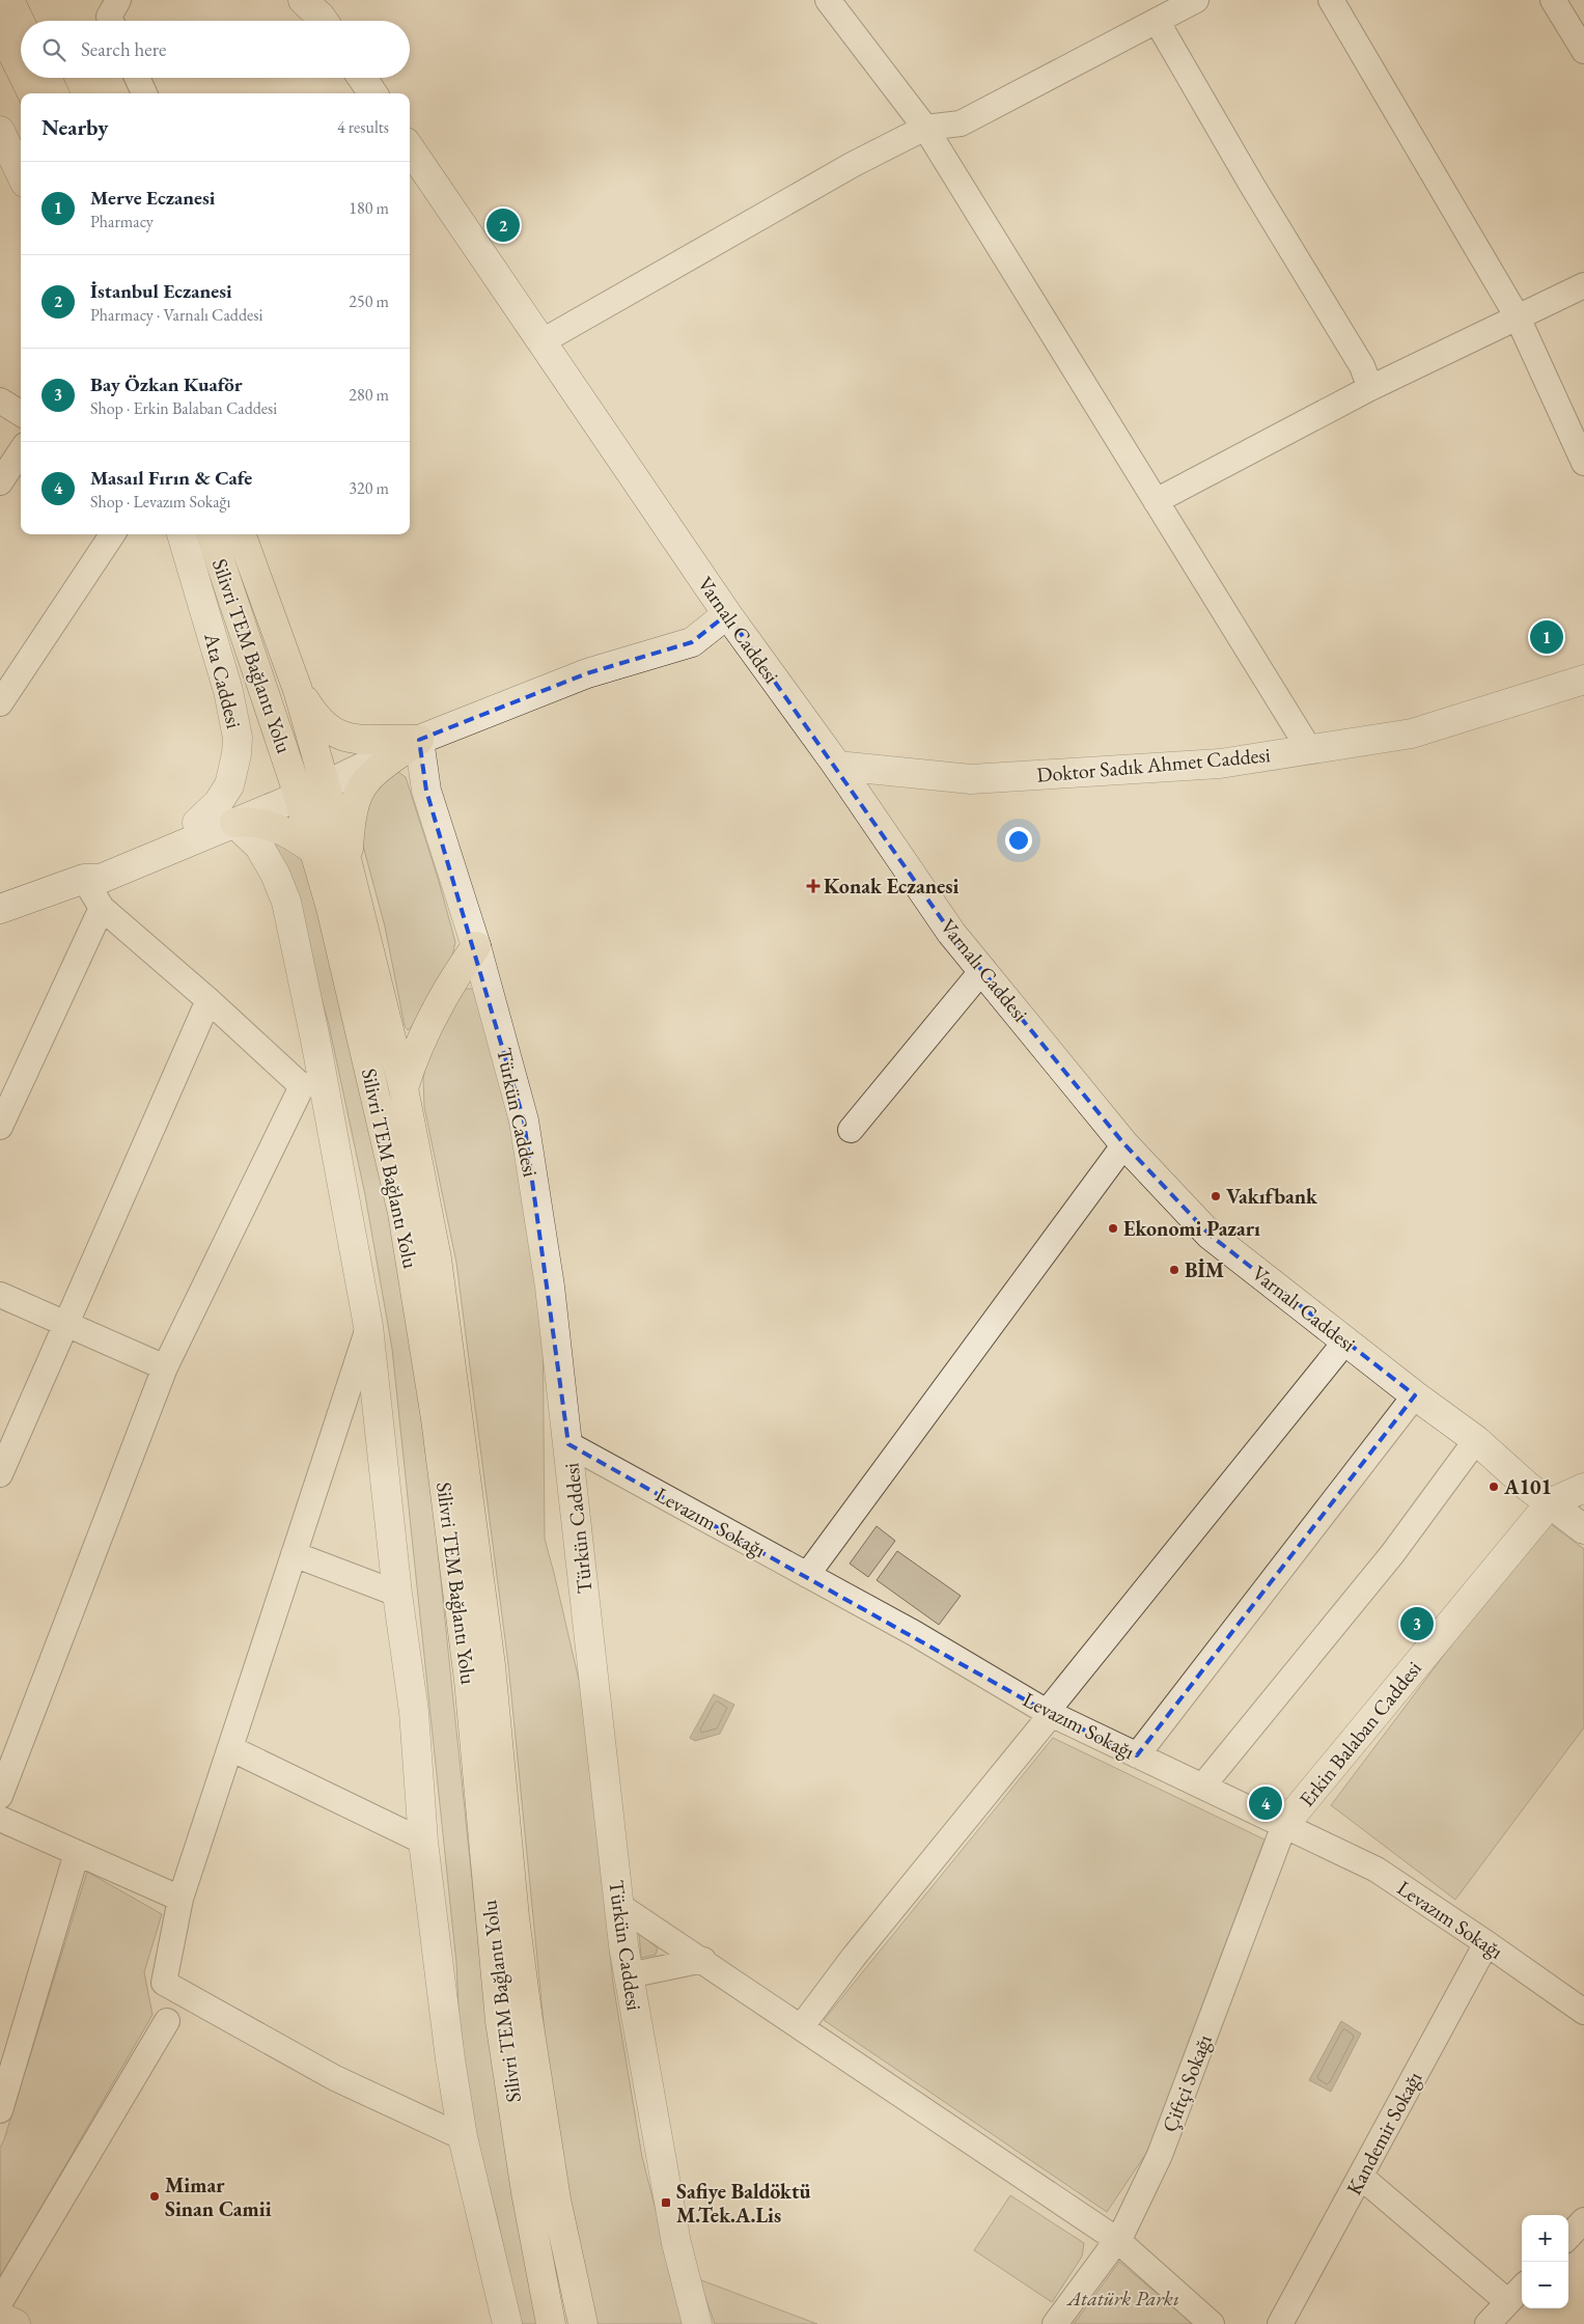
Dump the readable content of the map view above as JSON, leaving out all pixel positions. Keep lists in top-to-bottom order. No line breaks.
{"streets":{"highway":["Silivri TEM Bağlantı Yolu"],"street":["Varnalı Caddesi","Ata Caddesi","Doktor Sadık Ahmet Caddesi","Türkün Caddesi","Levazım Sokağı","Erkin Balaban Caddesi","Çiftçi Sokağı","Kandemir Sokağı"]},"crossings":[["Varnalı Caddesi","Doktor Sadık Ahmet Caddesi"],["Varnalı Caddesi","Erkin Balaban Caddesi"],["Türkün Caddesi","Levazım Sokağı"],["Levazım Sokağı","Erkin Balaban Caddesi"],["Levazım Sokağı","Çiftçi Sokağı"],["Levazım Sokağı","Kandemir Sokağı"],["Erkin Balaban Caddesi","Çiftçi Sokağı"]],"parks":["Atatürk Parkı"],"places":{"health":["Konak Eczanesi"],"other":["Vakıfbank","Ekonomi Pazarı","BİM","A101","Mimar Sinan Camii"],"transit":["Safiye Baldöktü M.Tek.A.Lis"]},"page":{"search":"Search here","heading":["Nearby","4 results"],"list":[{"mark":"1","name":"Merve Eczanesi","note":"Pharmacy","value":"180 m"},{"mark":"2","name":"İstanbul Eczanesi","note":"Pharmacy · Varnalı Caddesi","value":"250 m"},{"mark":"3","name":"Bay Özkan Kuaför","note":"Shop · Erkin Balaban Caddesi","value":"280 m"},{"mark":"4","name":"Masaıl Fırın & Cafe","note":"Shop · Levazım Sokağı","value":"320 m"}],"pins":["2","1","3","4"],"map_buttons":["+","−"]}}
